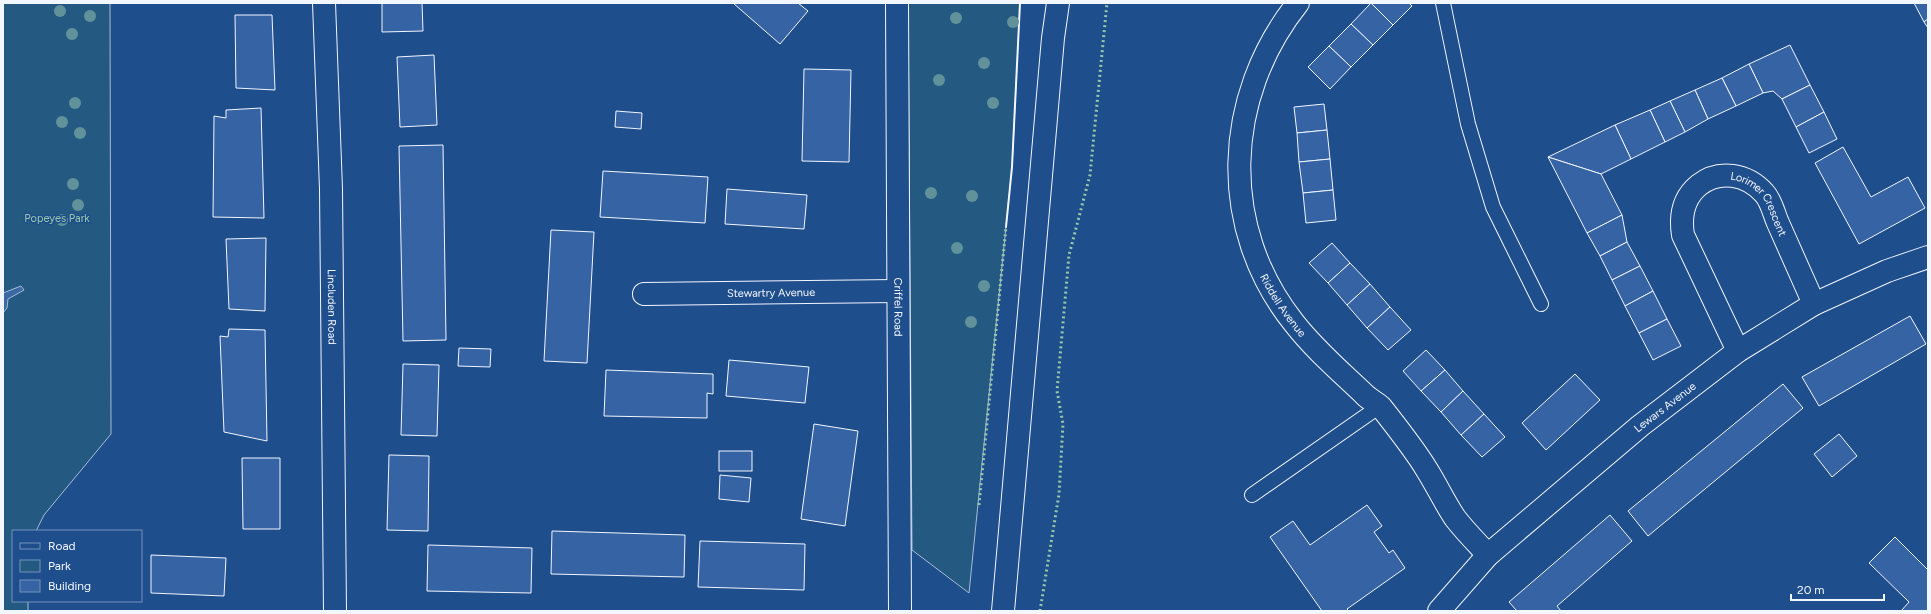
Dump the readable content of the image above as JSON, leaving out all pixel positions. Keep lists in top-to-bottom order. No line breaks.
{"streets":{"main road":["Lorimer Crescent","Stewartry Avenue","Riddell Avenue","Lincluden Road","Criffel Road","Lewars Avenue"]},"crossings":[["Lorimer Crescent","Lewars Avenue"],["Stewartry Avenue","Criffel Road"],["Riddell Avenue","Lewars Avenue"]],"parks":["Popeyes Park"],"legend":["Road","Park","Building"],"scale_bar":"20 m"}
